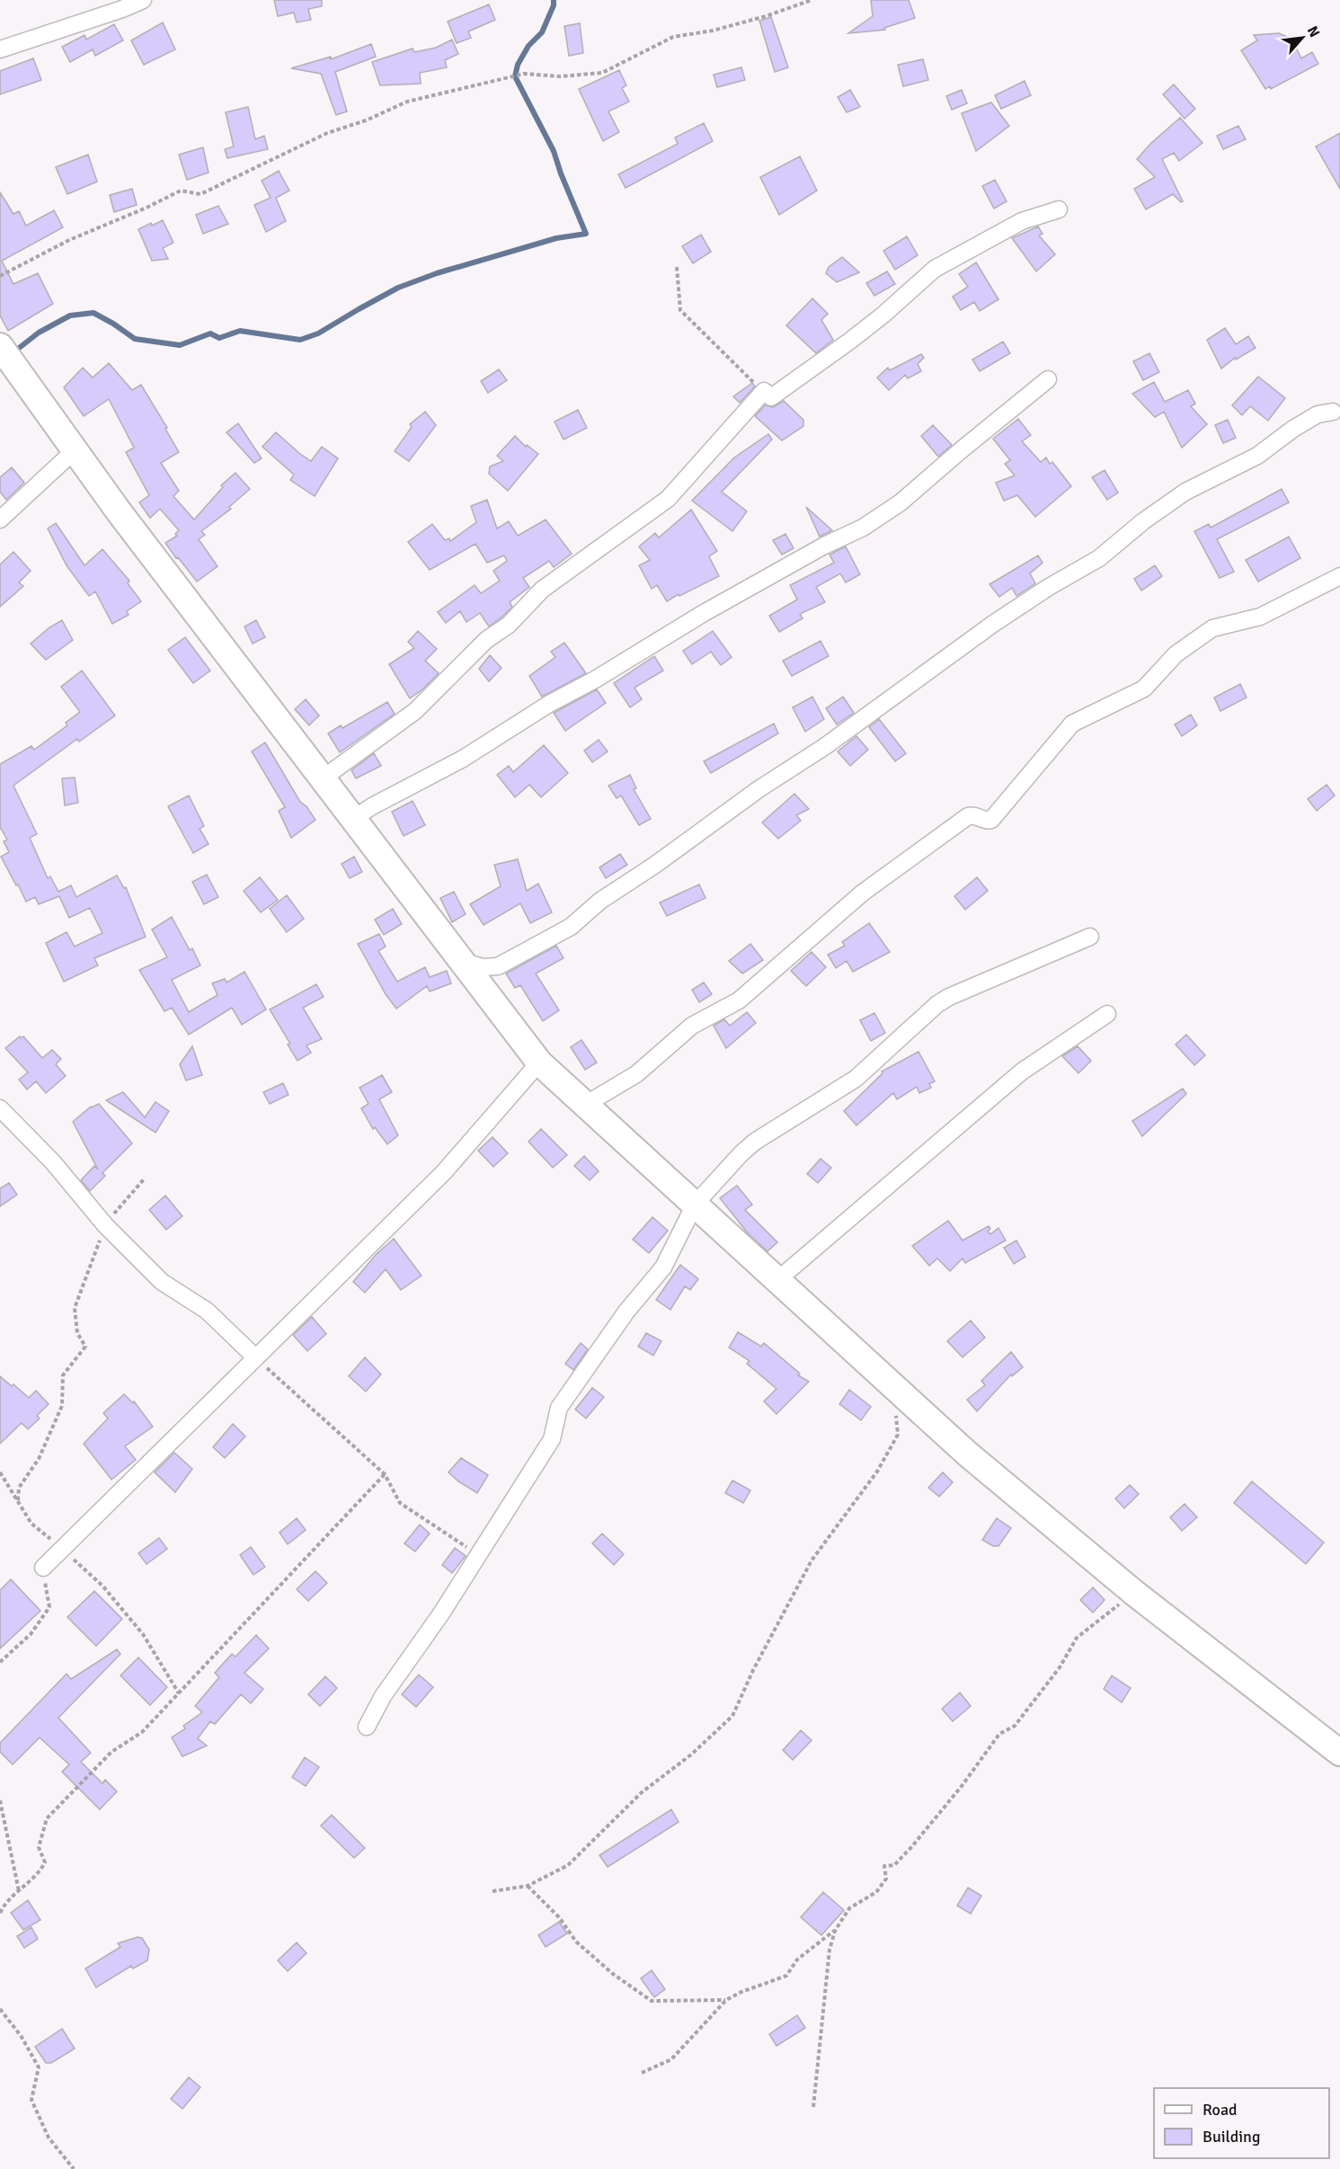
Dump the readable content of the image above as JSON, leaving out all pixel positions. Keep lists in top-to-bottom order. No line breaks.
{"legend":["Road","Building"],"north":"top right"}
